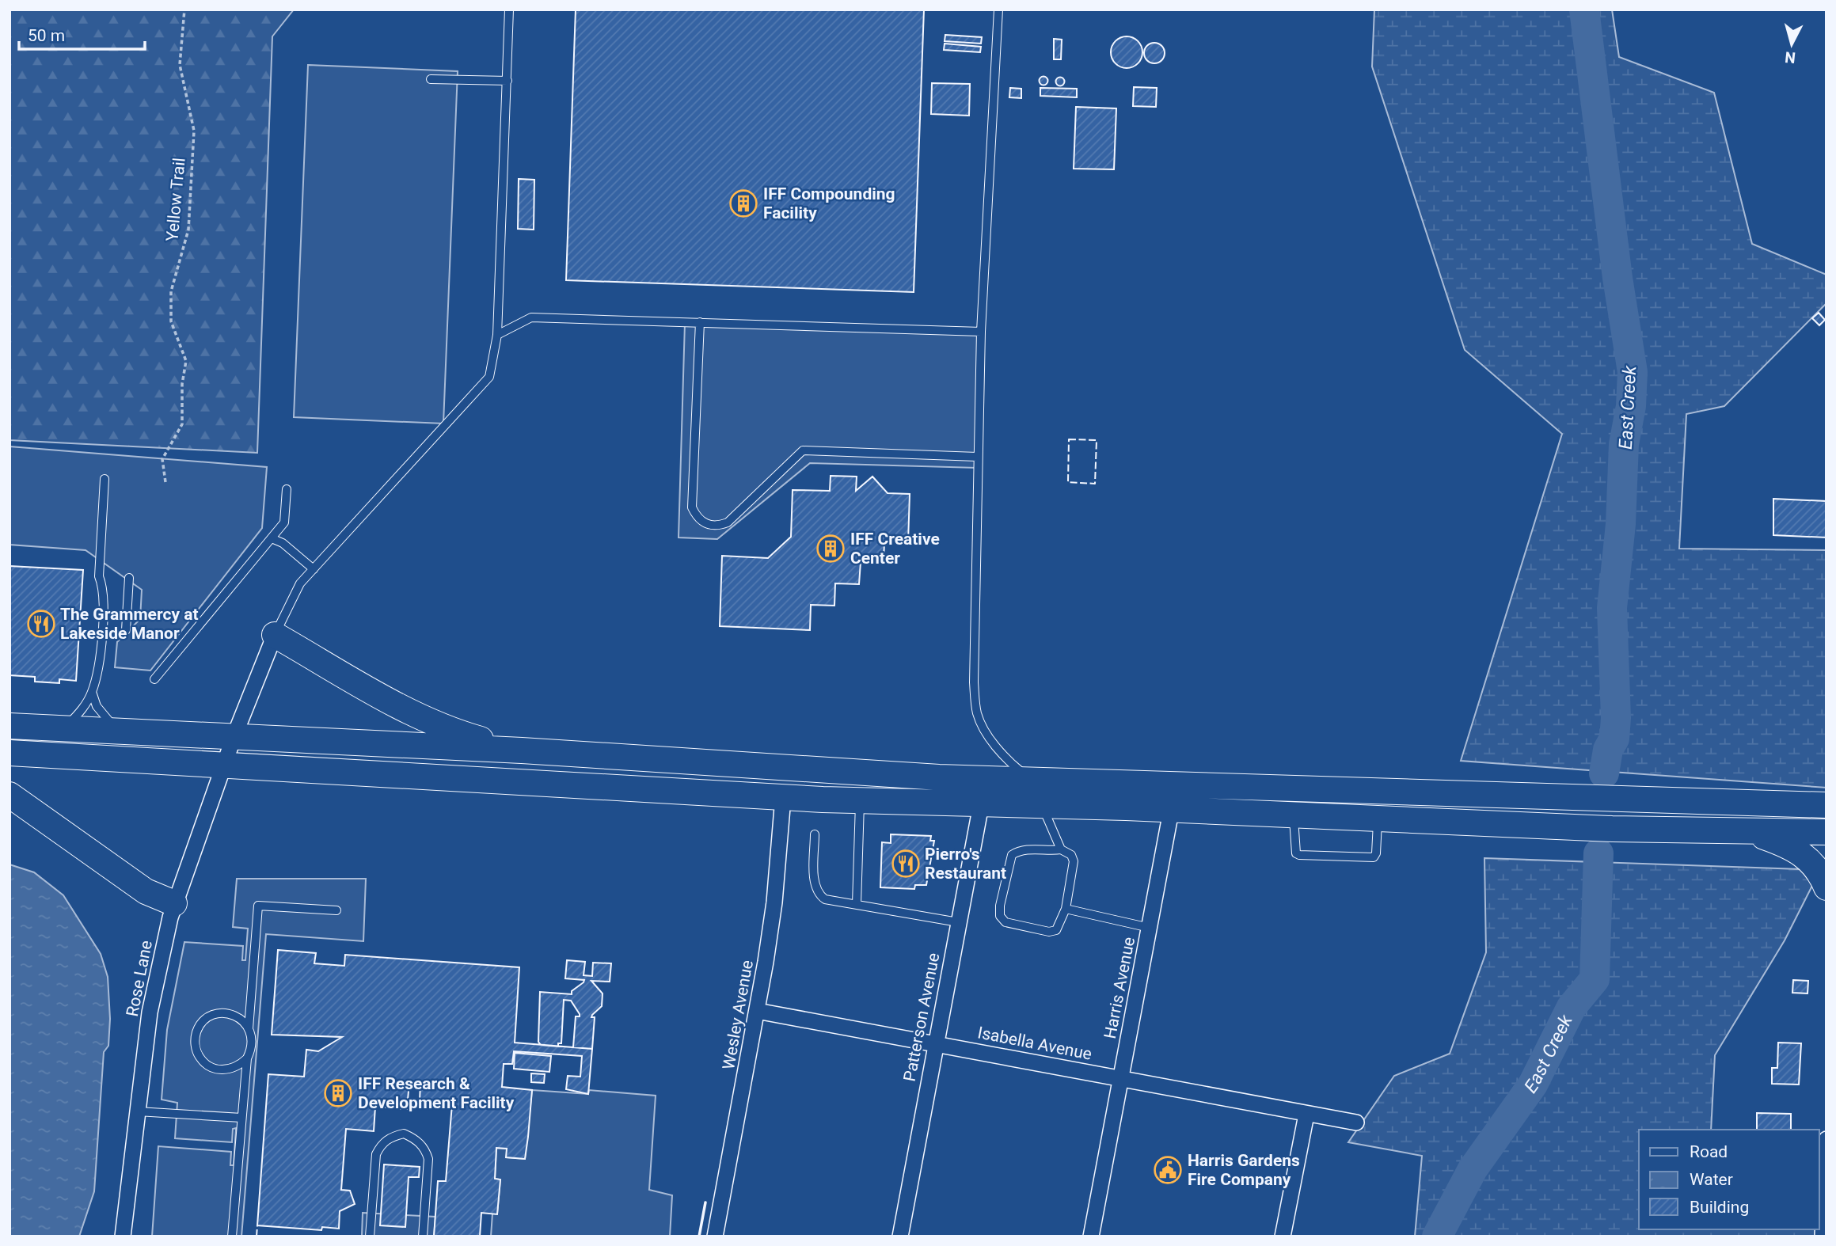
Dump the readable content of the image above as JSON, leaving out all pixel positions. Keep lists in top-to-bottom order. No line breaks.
{"streets":{"street":["Rose Lane","Harris Avenue","Wesley Avenue","Patterson Avenue","Isabella Avenue"],"path":["Yellow Trail"]},"crossings":[["Harris Avenue","Isabella Avenue"],["Wesley Avenue","Isabella Avenue"],["Patterson Avenue","Isabella Avenue"]],"water":["East Creek"],"places":{"building":["IFF Compounding Facility","IFF Creative Center","IFF Research & Development Facility"],"restaurant":["The Grammercy at Lakeside Manor","Pierro's Restaurant"],"public building":["Harris Gardens Fire Company"]},"legend":["Road","Water","Building"],"scale_bar":"50 m","north":"bottom"}
